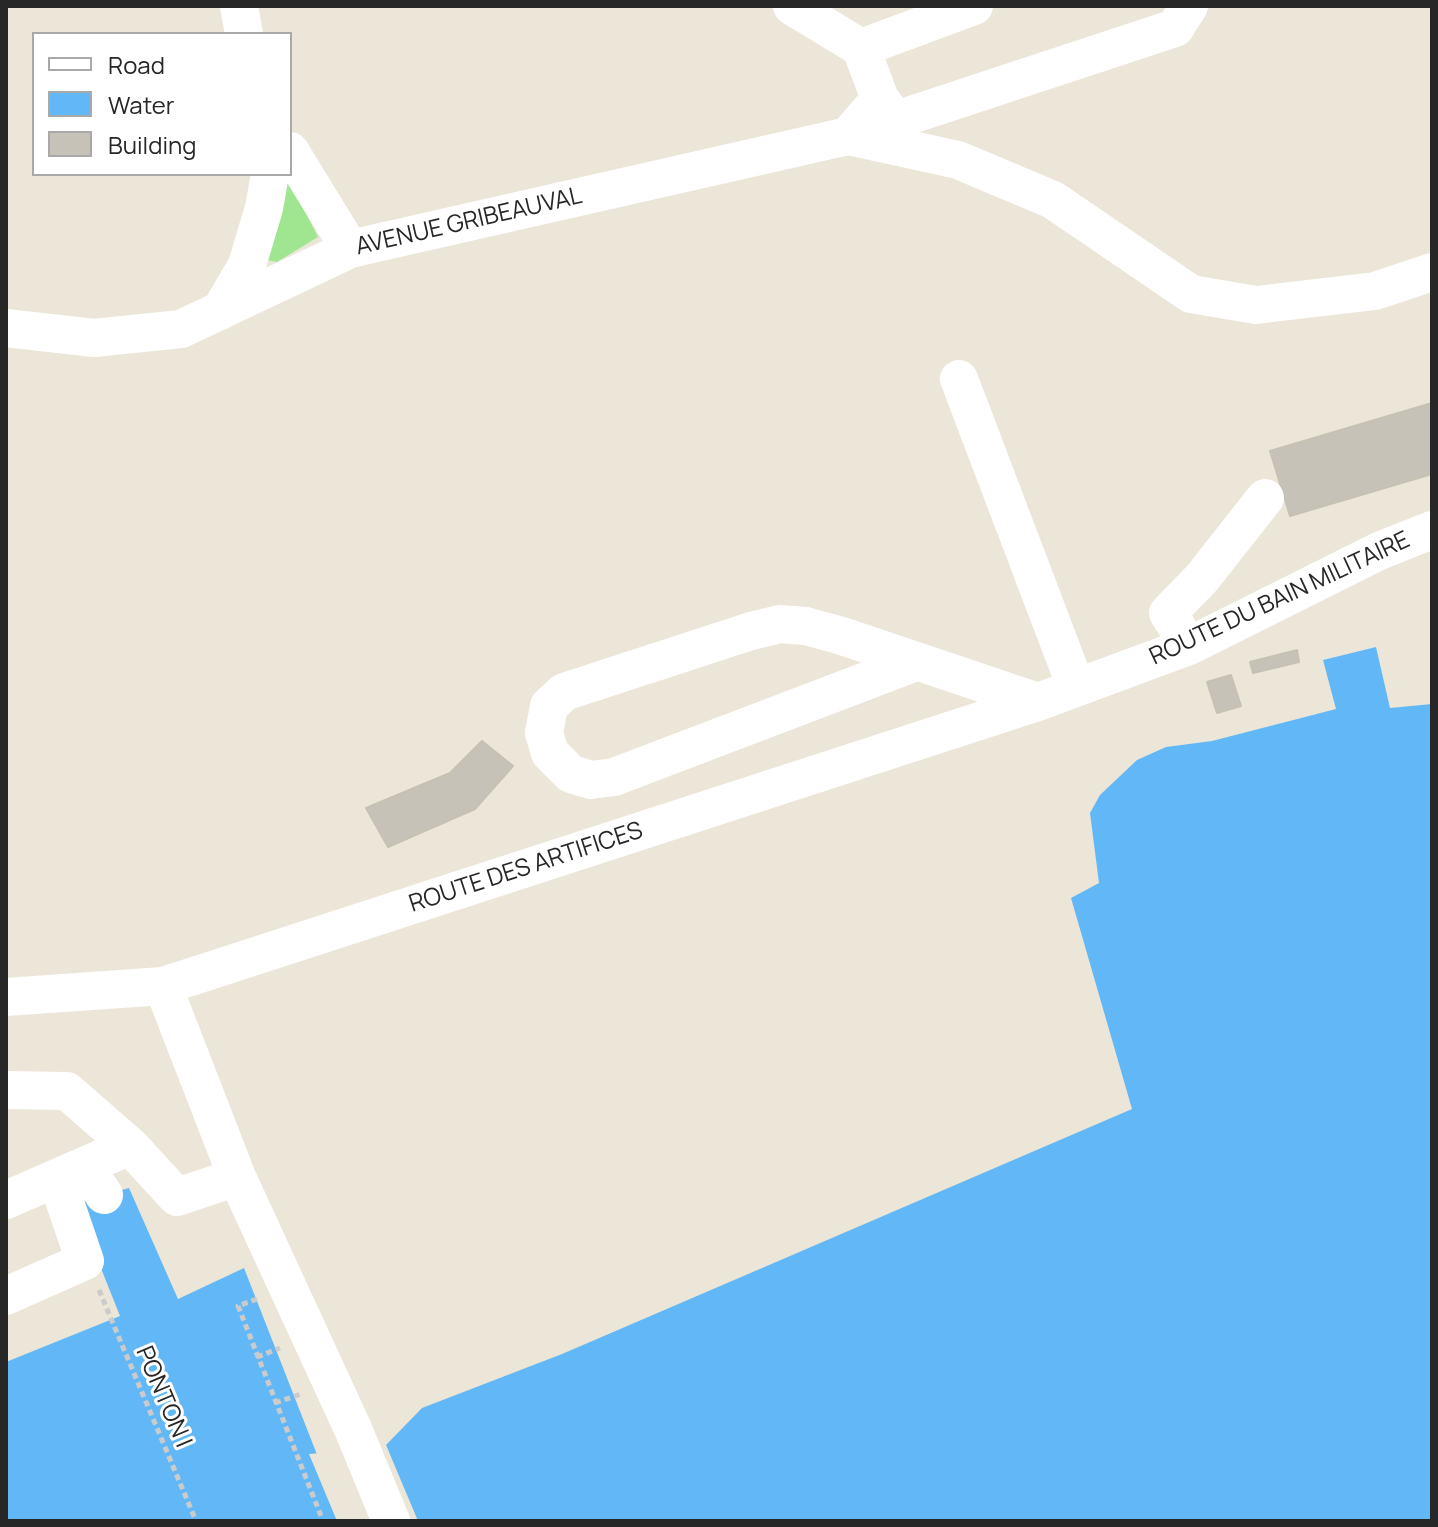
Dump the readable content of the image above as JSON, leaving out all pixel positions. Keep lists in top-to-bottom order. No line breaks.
{"streets":{"street":["AVENUE GRIBEAUVAL","ROUTE DU BAIN MILITAIRE","ROUTE DES ARTIFICES"],"path":["PONTON I"]},"crossings":[["ROUTE DU BAIN MILITAIRE","ROUTE DES ARTIFICES"]],"legend":["Road","Water","Building"]}
